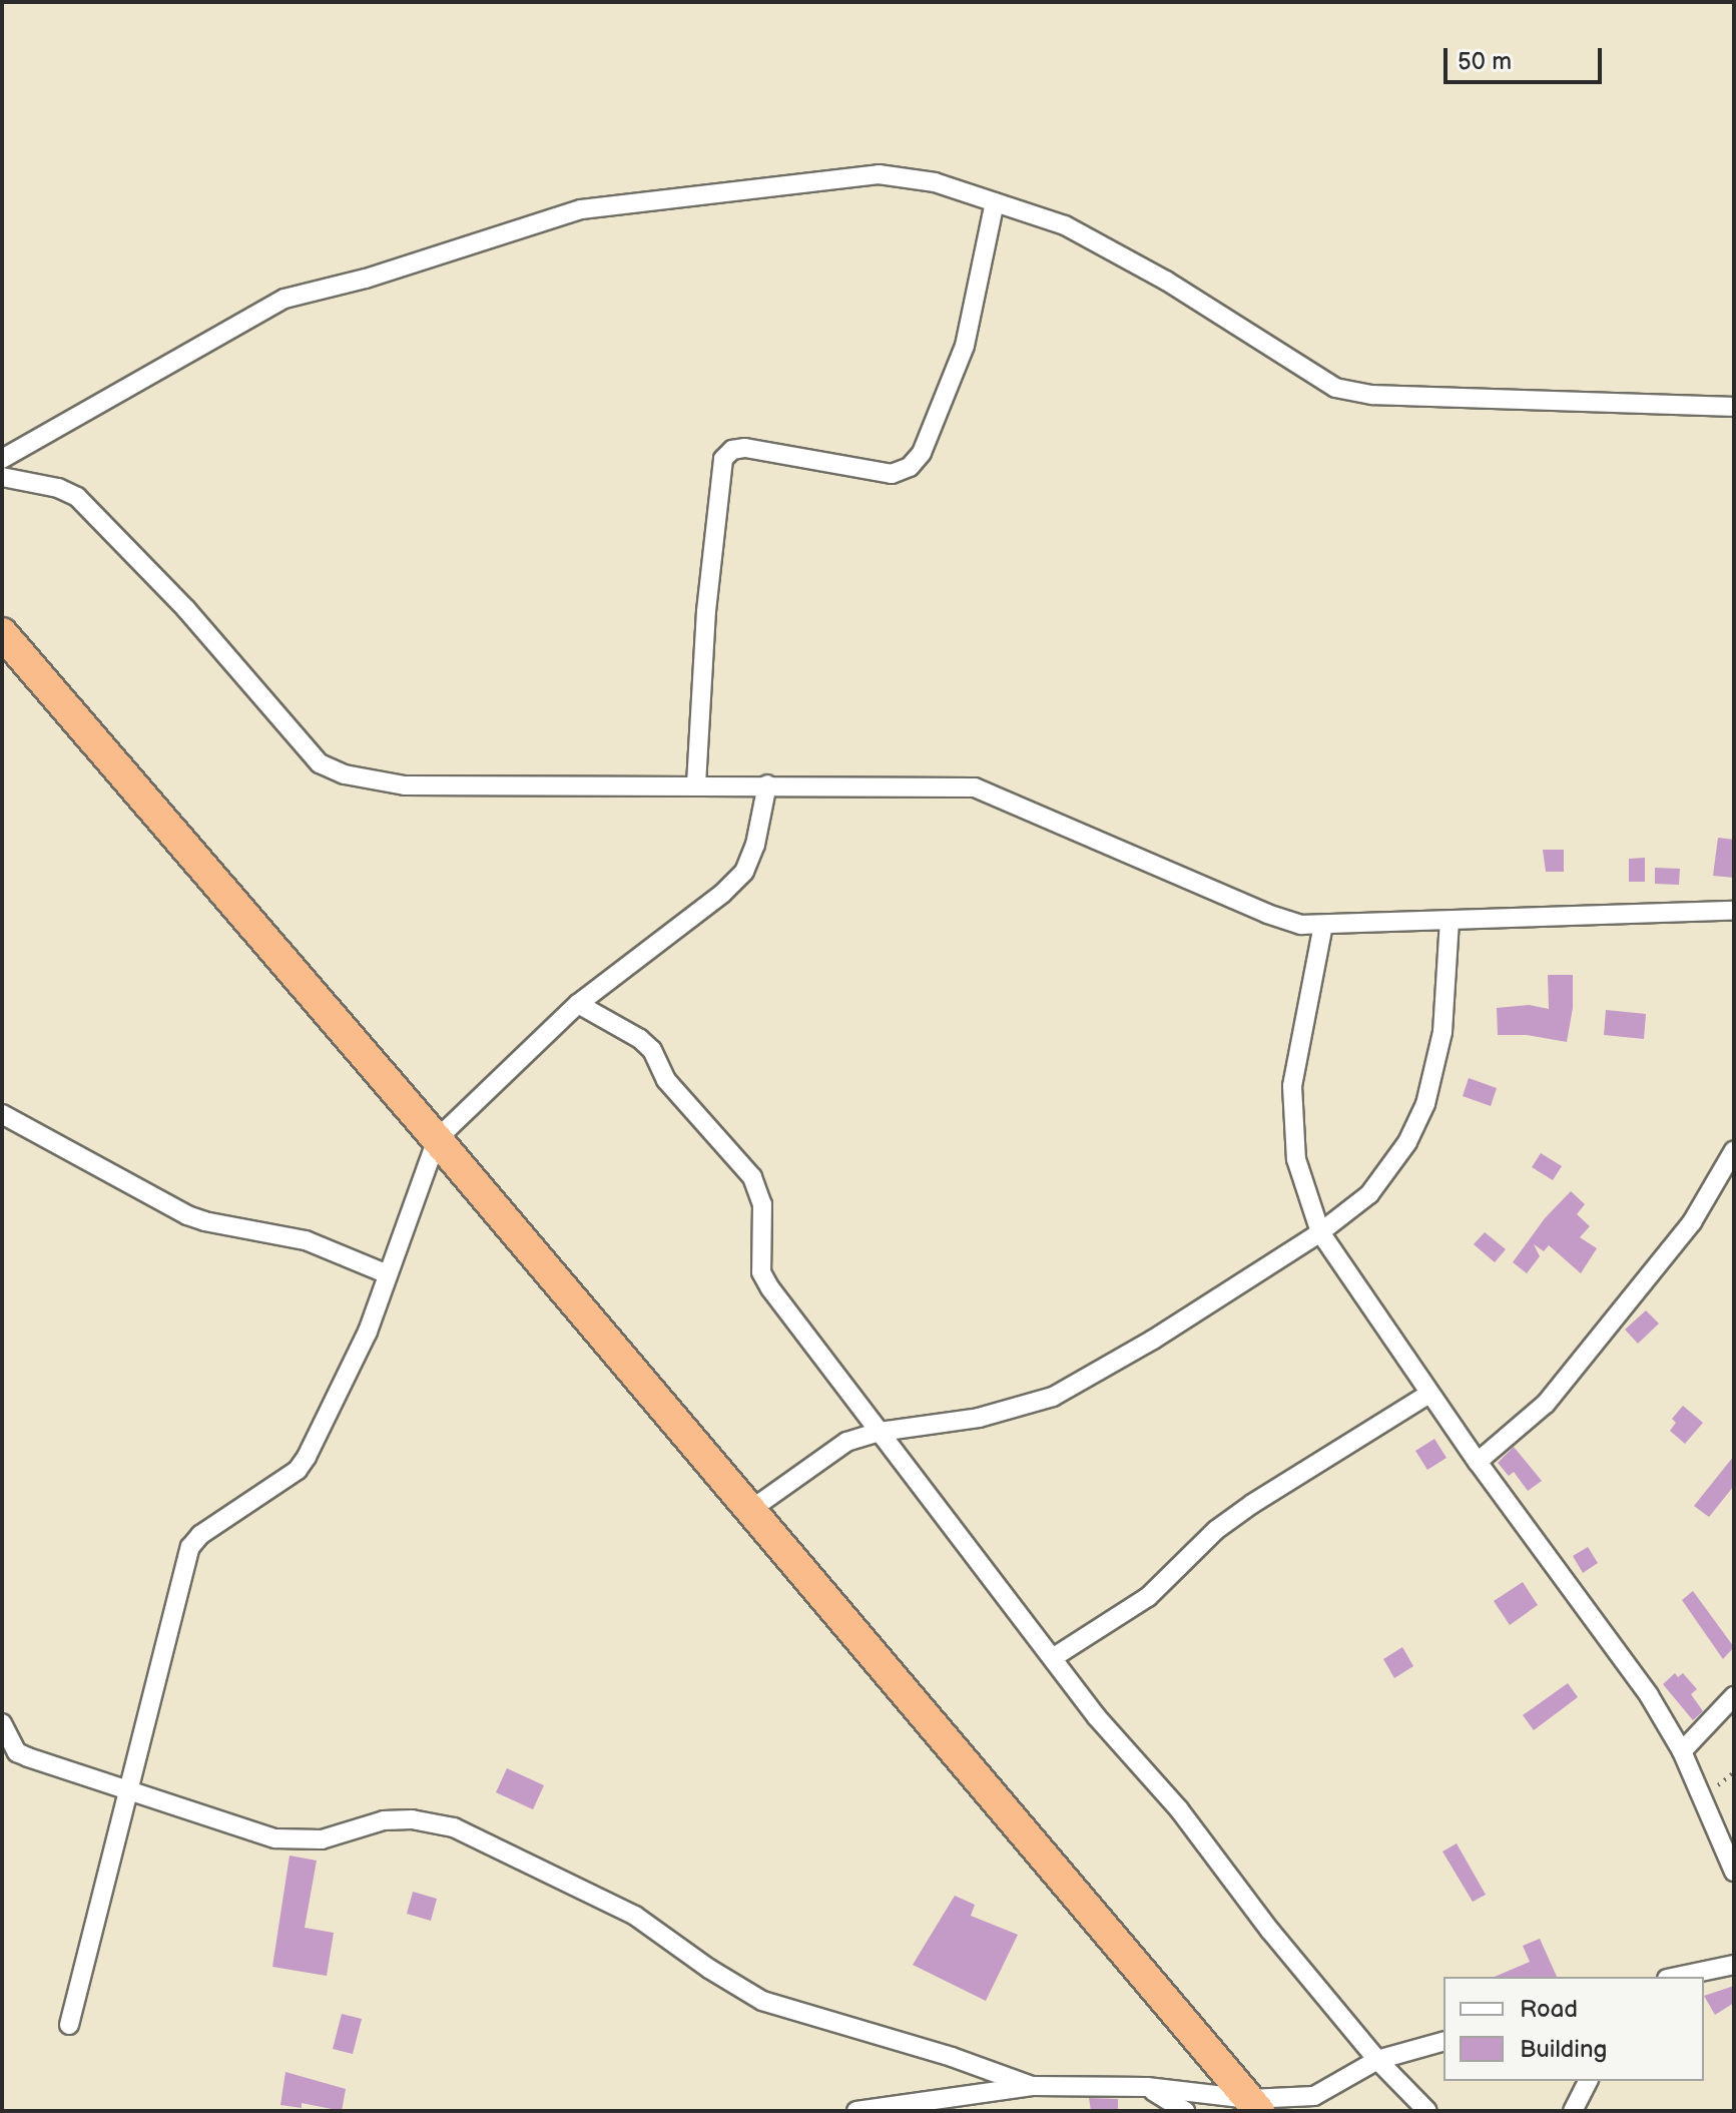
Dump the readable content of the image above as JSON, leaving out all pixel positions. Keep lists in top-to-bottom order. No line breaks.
{"legend":["Road","Building"],"scale_bar":"50 m"}
